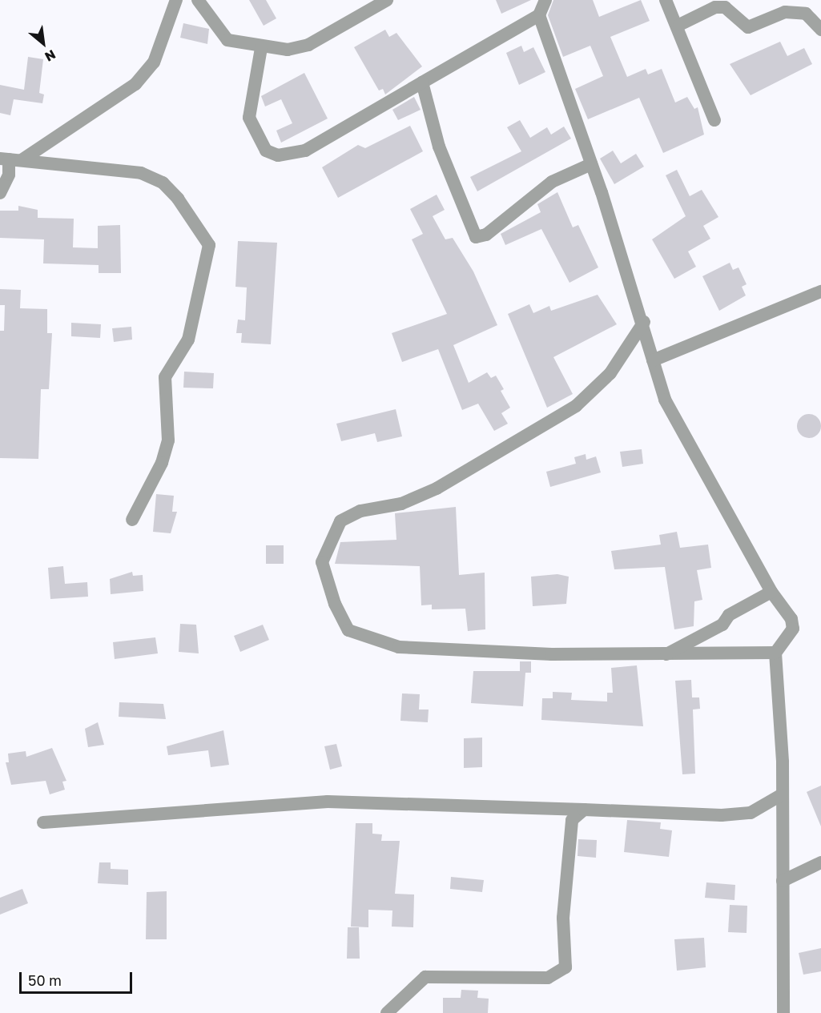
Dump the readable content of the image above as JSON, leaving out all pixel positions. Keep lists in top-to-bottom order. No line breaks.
{"scale_bar":"50 m","north":"bottom right"}
